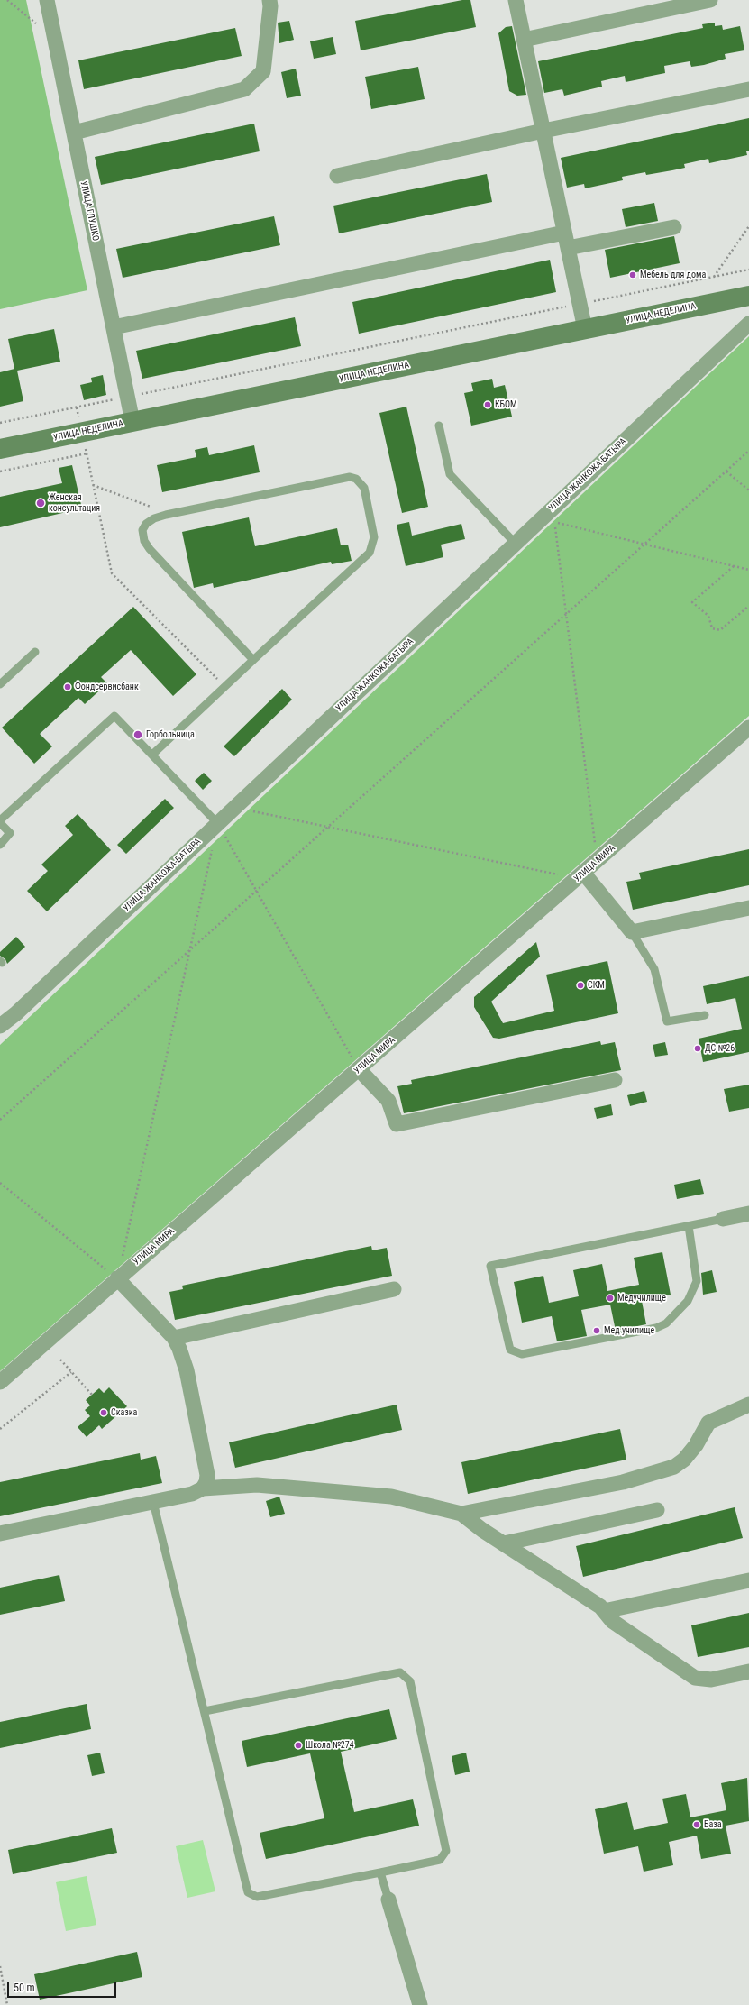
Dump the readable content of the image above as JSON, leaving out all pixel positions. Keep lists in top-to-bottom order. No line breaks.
{"streets":{"street":["УЛИЦА ГЛУШКО","УЛИЦА НЕДЕЛИНА","УЛИЦА ЖАНКОЖА-БАТЫРА","УЛИЦА МИРА"]},"crossings":[["УЛИЦА ГЛУШКО","УЛИЦА НЕДЕЛИНА"]],"places":["Мебель для дома","КБОМ","Женская консультация","Фондсервисбанк","Горбольница","СКМ","ДС №26","Медучилище","Мед училище","Сказка","Школа №274","База"],"scale_bar":"50 m"}
